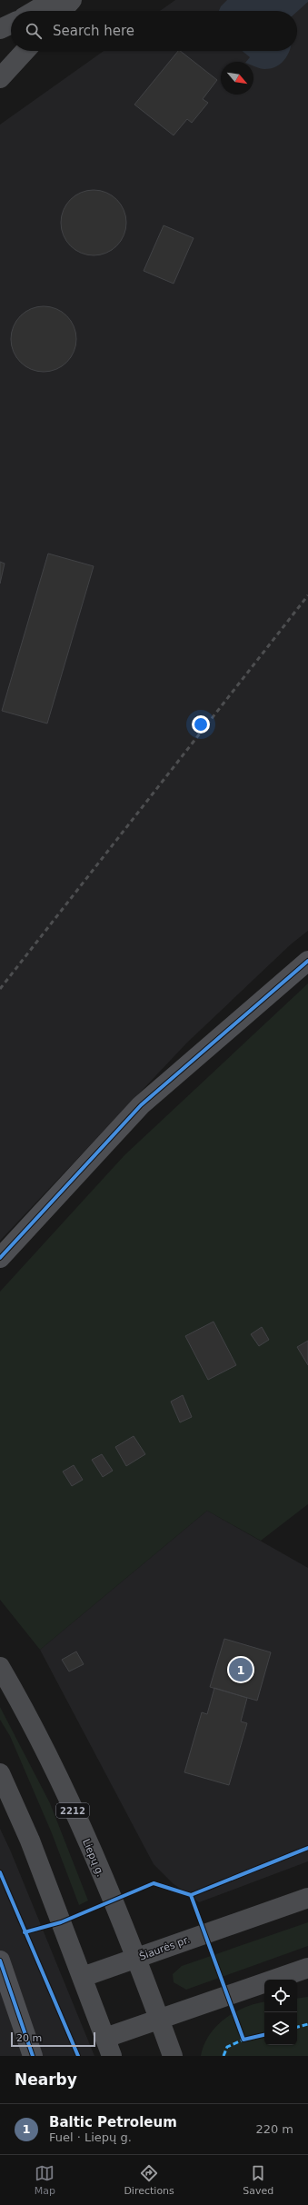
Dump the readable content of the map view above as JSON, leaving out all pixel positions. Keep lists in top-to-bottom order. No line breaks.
{"streets":{"main road":["2212","Liepų g.","Šiaurės pr."]},"crossings":[["Liepų g.","Šiaurės pr."]],"scale_bar":"20 m","north":"bottom right","page":{"search":"Search here","pins":"1","scale":"20 m","heading":"Nearby","list":[{"mark":"1","name":"Baltic Petroleum","note":"Fuel · Liepų g.","value":"220 m"}],"nav":["Map","Directions","Saved"]}}
